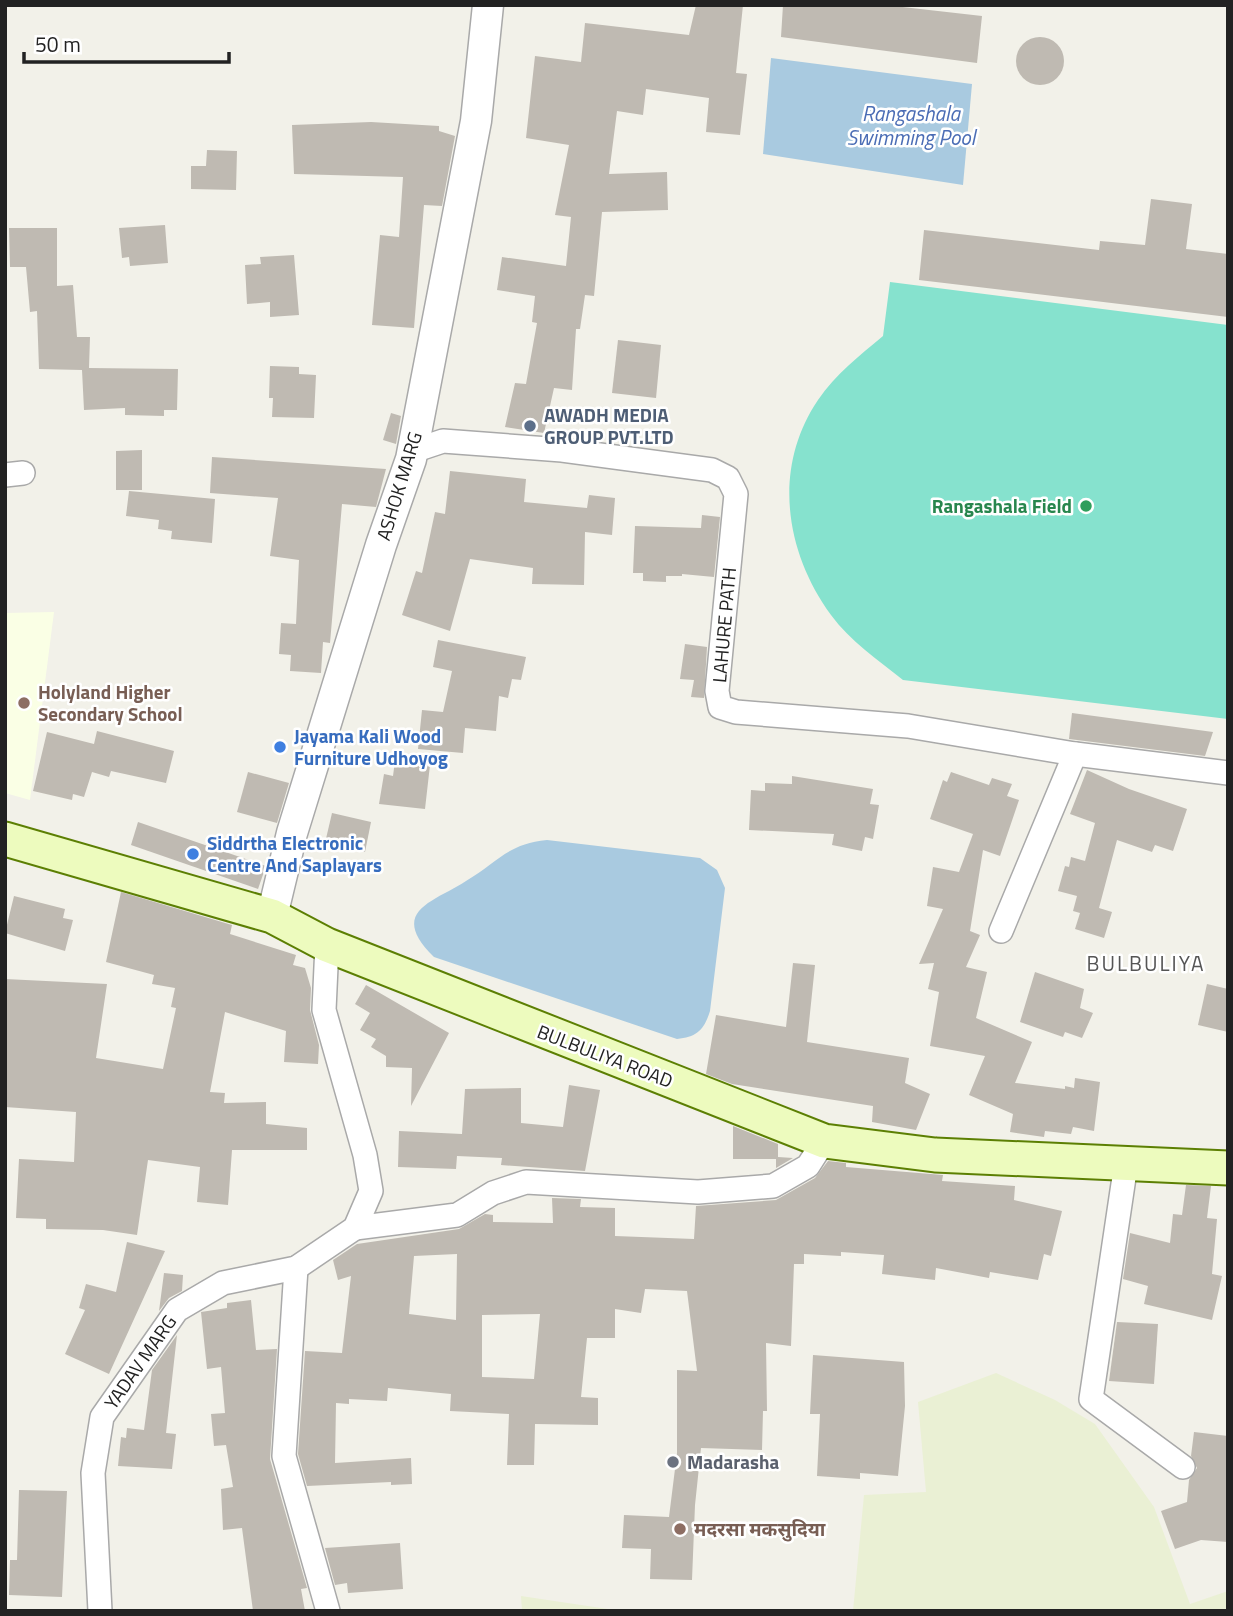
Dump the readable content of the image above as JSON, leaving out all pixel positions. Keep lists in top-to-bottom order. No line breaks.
{"streets":{"main road":["BULBULIYA ROAD"],"street":["ASHOK MARG","LAHURE PATH","YADAV MARG"]},"crossings":[["ASHOK MARG","LAHURE PATH"],["ASHOK MARG","BULBULIYA ROAD"]],"districts":["BULBULIYA"],"water":["Rangashala Swimming Pool"],"places":["AWADH MEDIA GROUP PVT.LTD","Rangashala Field","Holyland Higher Secondary School","Jayama Kali Wood Furniture Udhoyog","Siddrtha Electronic Centre And Saplayars","Madarasha","मदरसा मकसुदिया"],"scale_bar":"50 m"}
